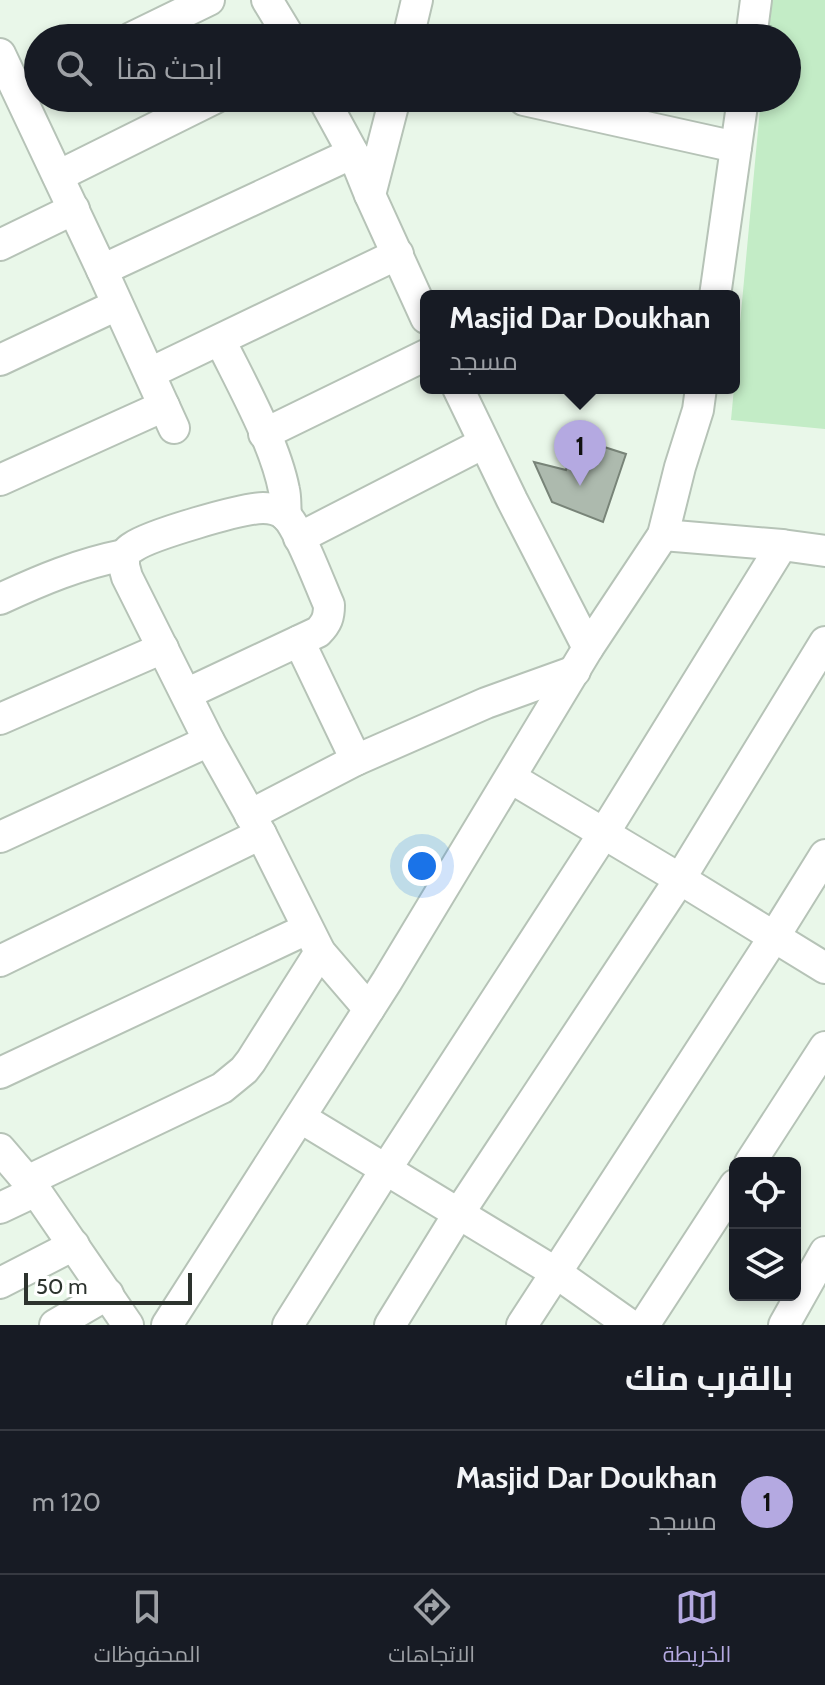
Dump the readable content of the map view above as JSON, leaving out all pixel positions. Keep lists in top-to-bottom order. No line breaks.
{"scale_bar":"50 m","page":{"search":"ابحث هنا","popup":["Masjid Dar Doukhan","مسجد"],"pins":"1","scale":"50 m","heading":"بالقرب منك","list":[{"mark":"1","name":"Masjid Dar Doukhan","note":"مسجد","value":"120 m"}],"nav":["الخريطة","الاتجاهات","المحفوظات"]}}
